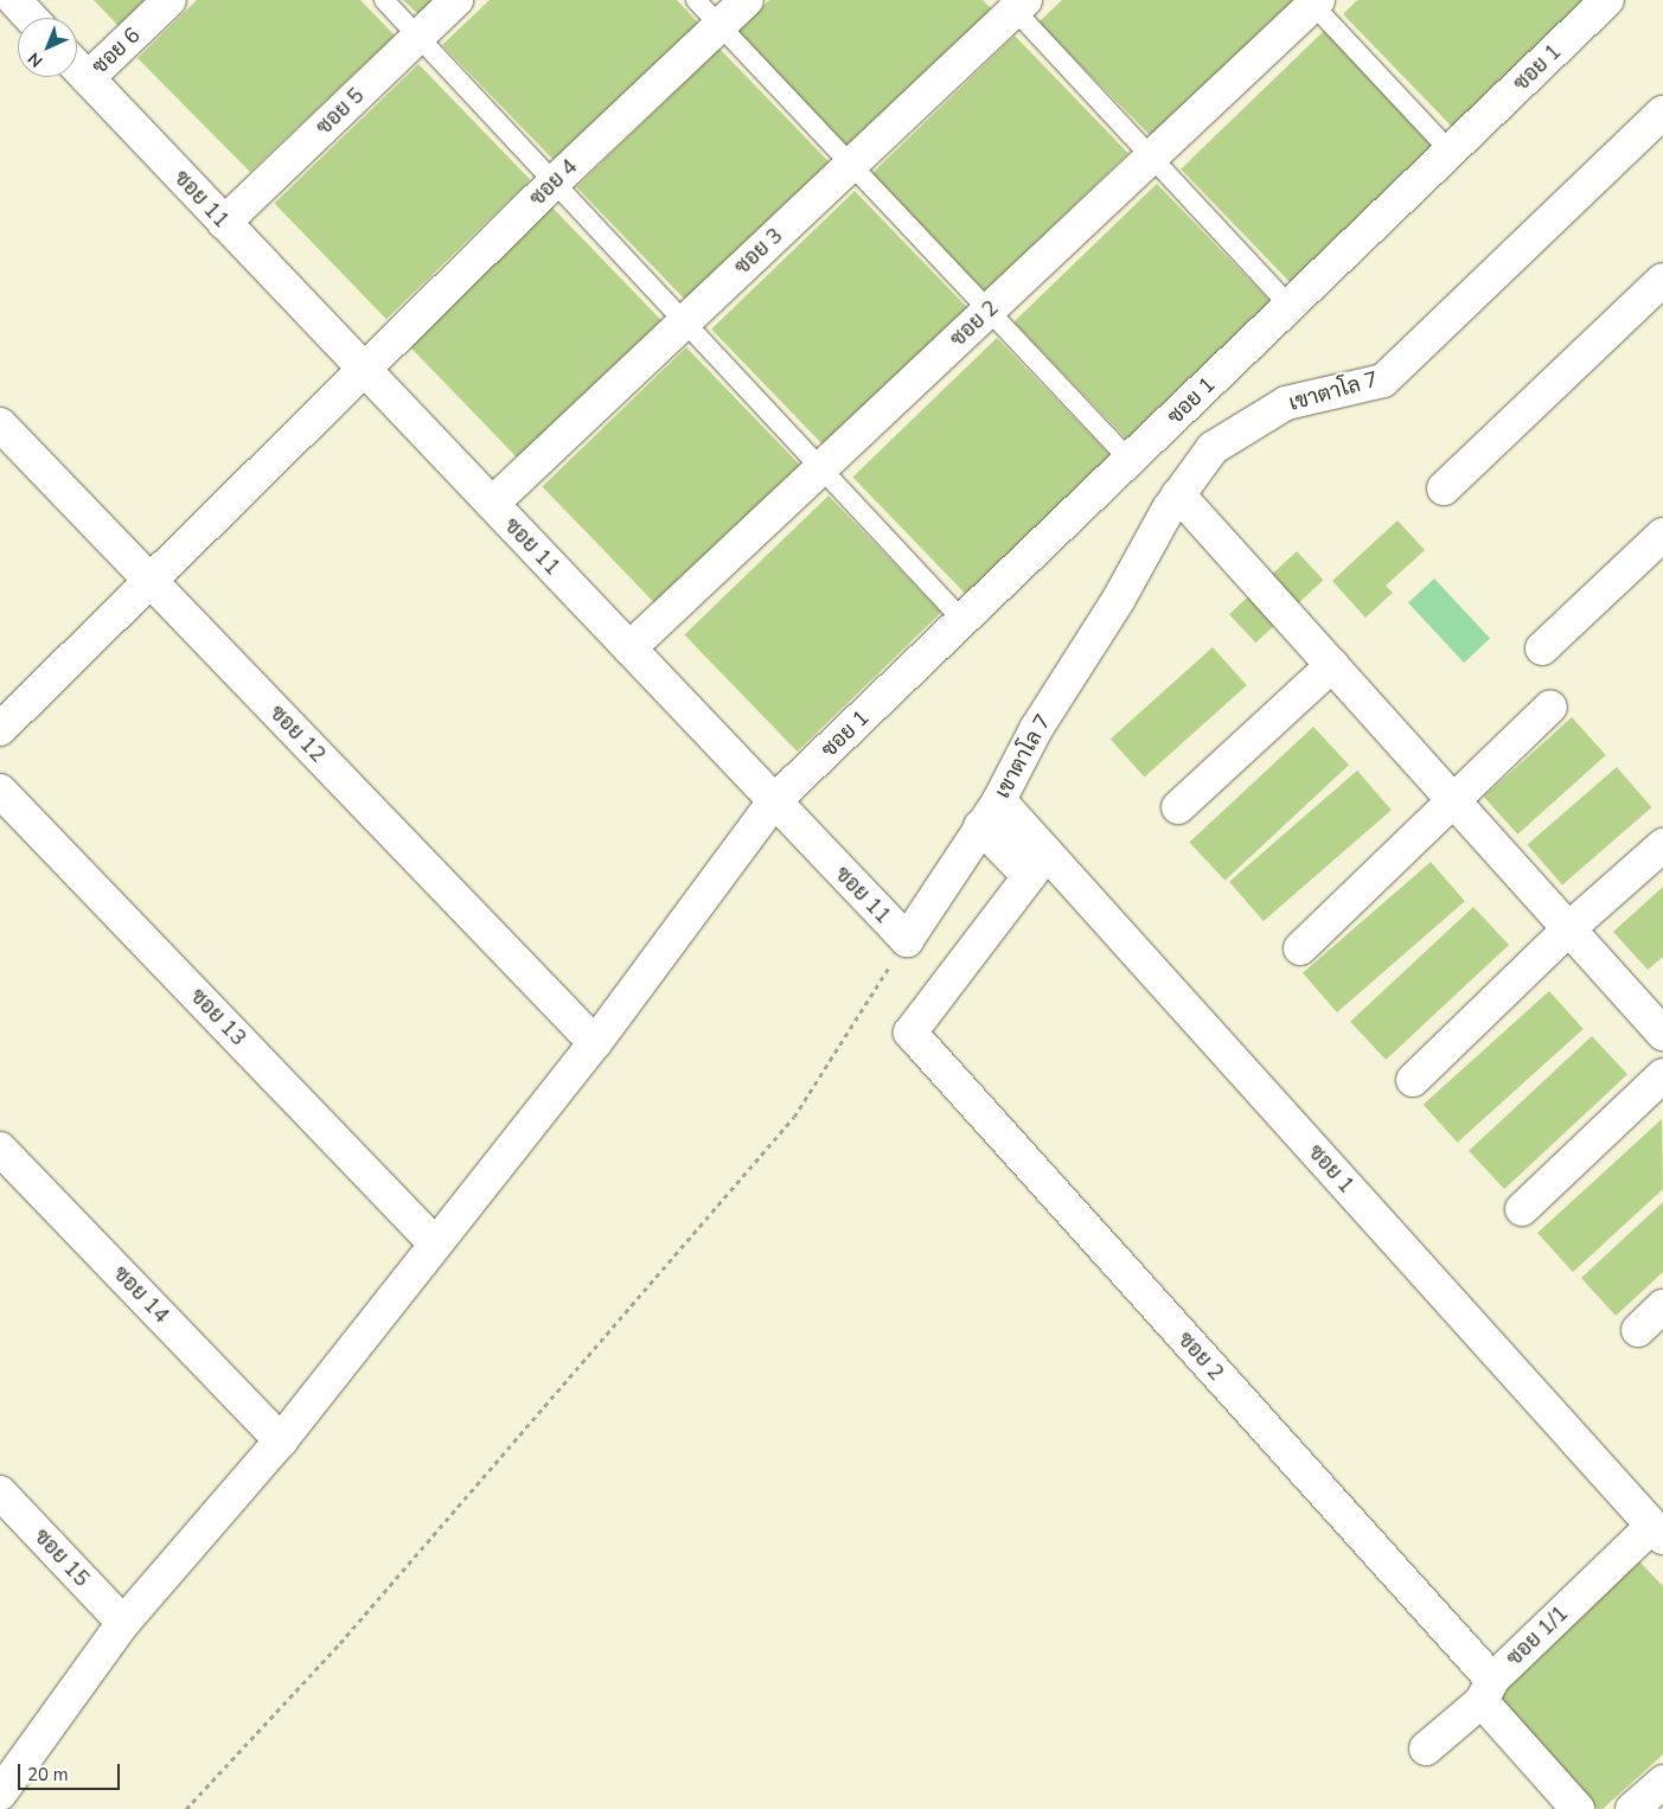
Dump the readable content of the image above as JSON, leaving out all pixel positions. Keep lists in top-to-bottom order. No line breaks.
{"streets":{"street":["ซอย 6","ซอย 1","ซอย 5","ซอย 4","ซอย 11","ซอย 3","ซอย 2","เขาตาโล 7","ซอย 12","ซอย 13","ซอย 14","ซอย 15","ซอย 1/1"]},"crossings":[["ซอย 6","ซอย 11"],["ซอย 1","ซอย 11"],["ซอย 1","ซอย 2"],["ซอย 1","เขาตาโล 7"],["ซอย 1","ซอย 12"],["ซอย 1","ซอย 13"],["ซอย 1","ซอย 14"],["ซอย 1","ซอย 15"],["ซอย 1","ซอย 1/1"],["ซอย 5","ซอย 11"],["ซอย 4","ซอย 11"],["ซอย 4","ซอย 12"],["ซอย 11","ซอย 3"],["ซอย 11","ซอย 2"],["ซอย 11","เขาตาโล 7"],["ซอย 2","ซอย 1/1"]],"scale_bar":"20 m","north":"bottom left"}
